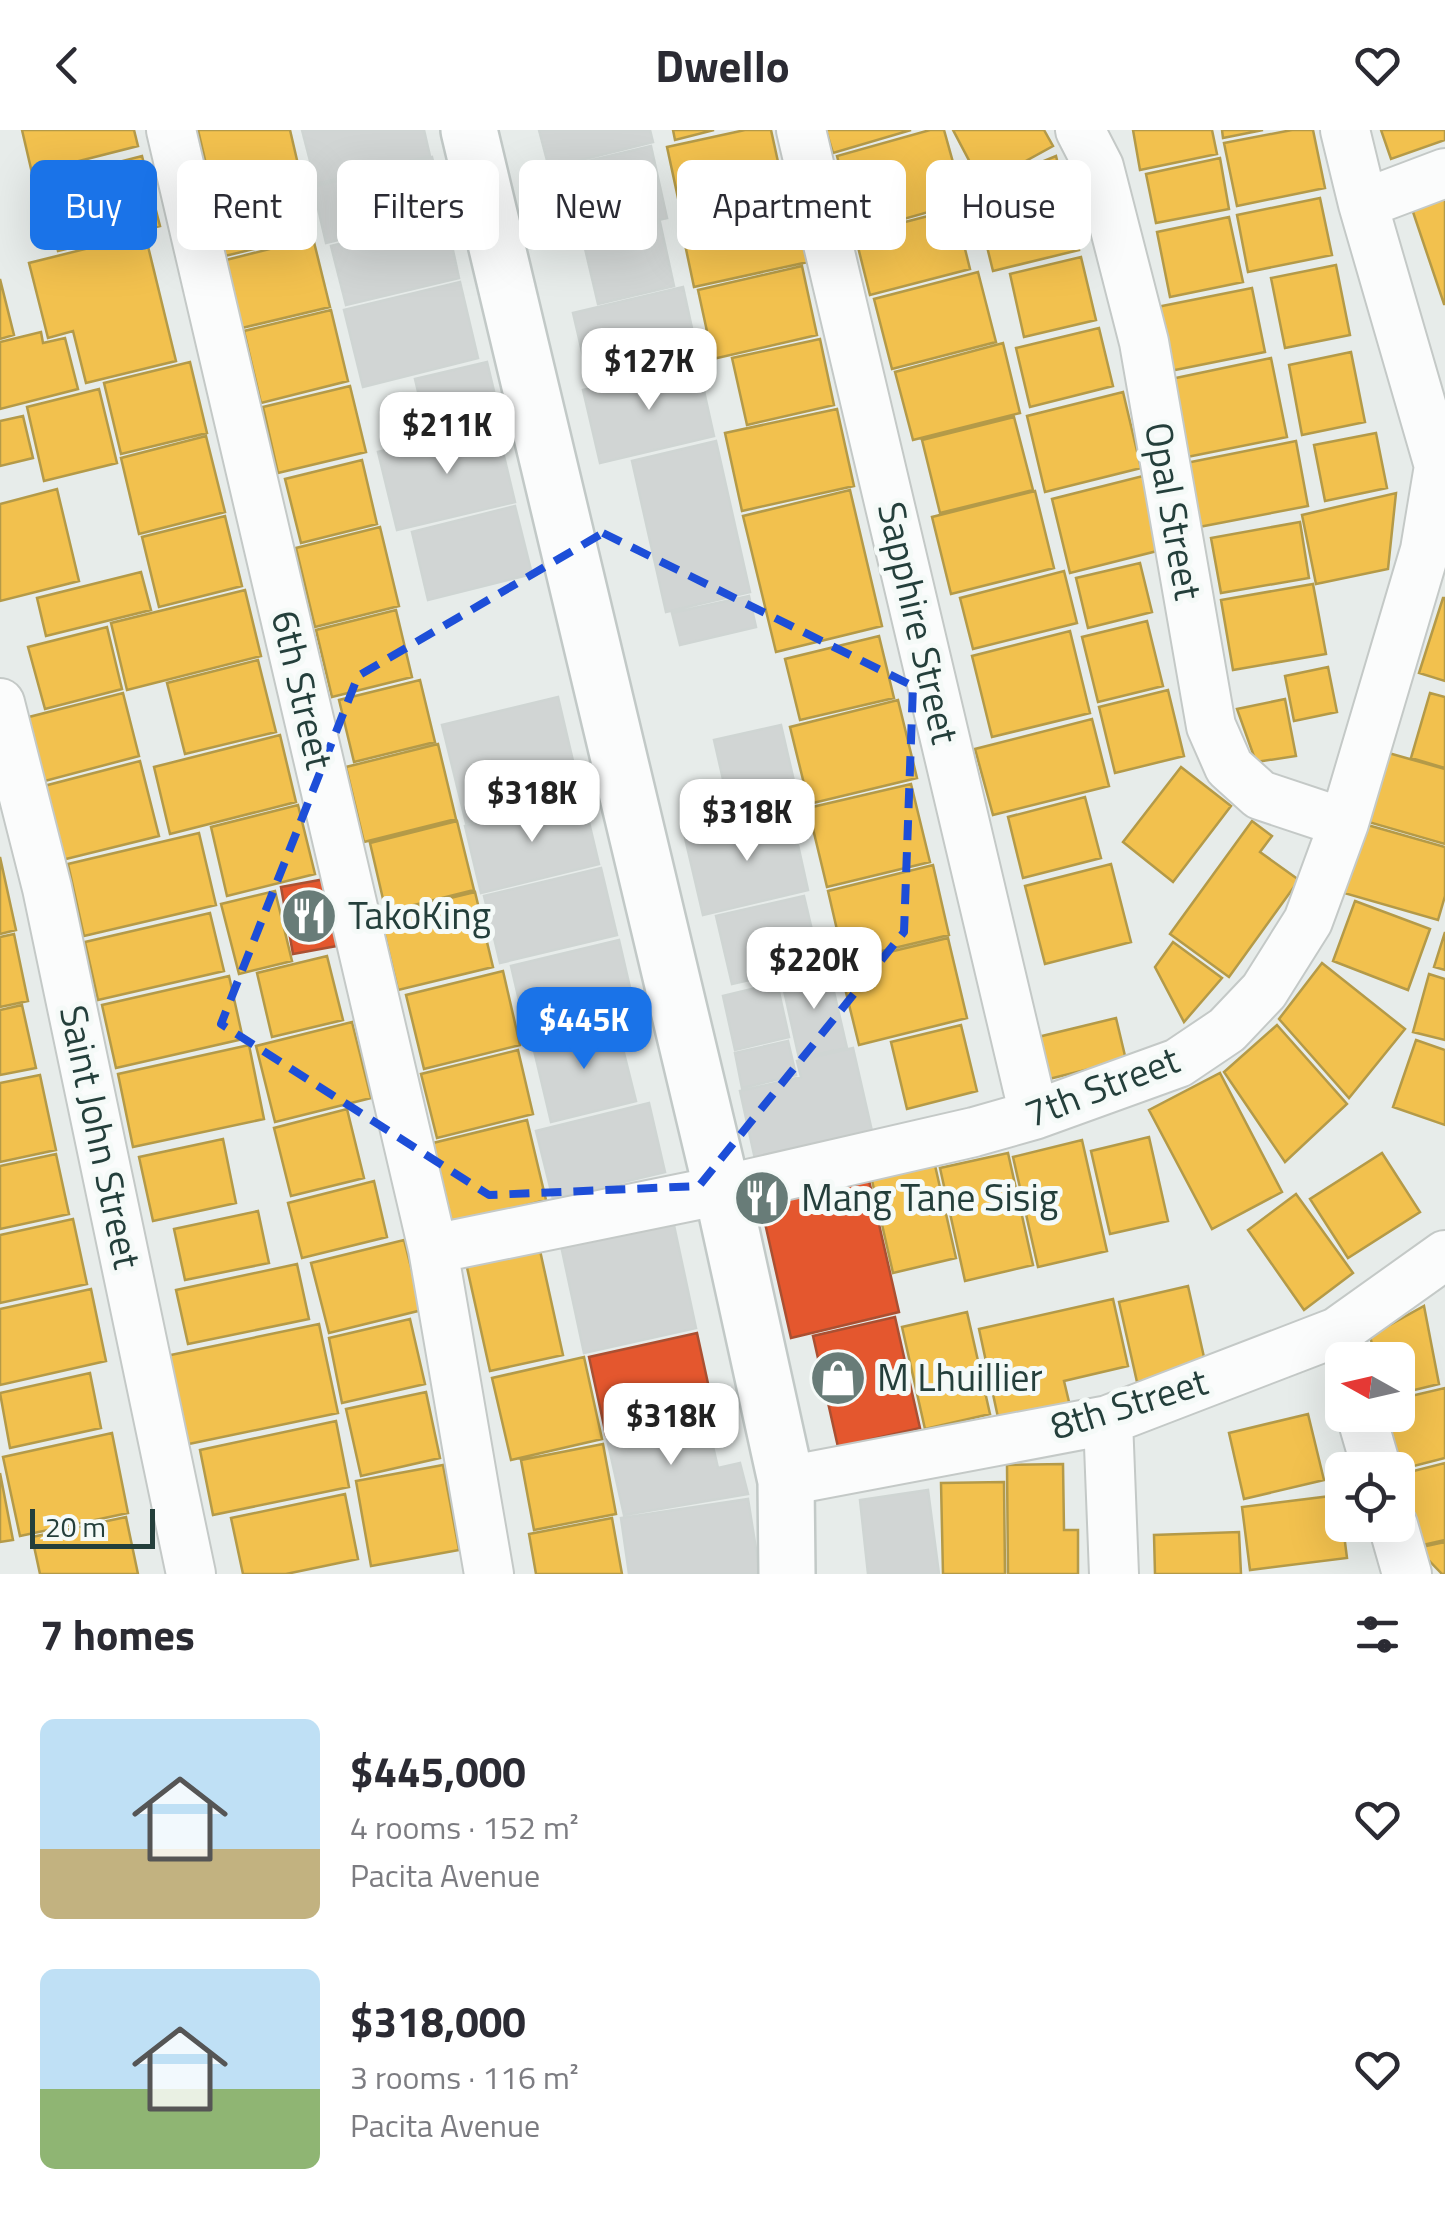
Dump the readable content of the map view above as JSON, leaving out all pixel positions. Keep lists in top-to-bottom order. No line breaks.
{"streets":{"street":["Opal Street","Sapphire Street","6th Street","7th Street","Saint John Street","8th Street"]},"crossings":[["Opal Street","7th Street"],["Sapphire Street","7th Street"],["6th Street","7th Street"]],"places":{"restaurant":["TakoKing","Mang Tane Sisig"],"shop":["M Lhuillier"]},"scale_bar":"20 m","north":"left","page":{"header":"Dwello","chip":["Buy","Rent","Filters","New","Apartment","House"],"price":["$127K","$211K","$318K","$318K","$220K","$445K","$318K"],"scale":"20 m","heading":"7 homes","list":[{"name":"$445,000","note":"4 rooms · 152 m² · Pacita Avenue"},{"name":"$318,000","note":"3 rooms · 116 m² · Pacita Avenue"}]}}
